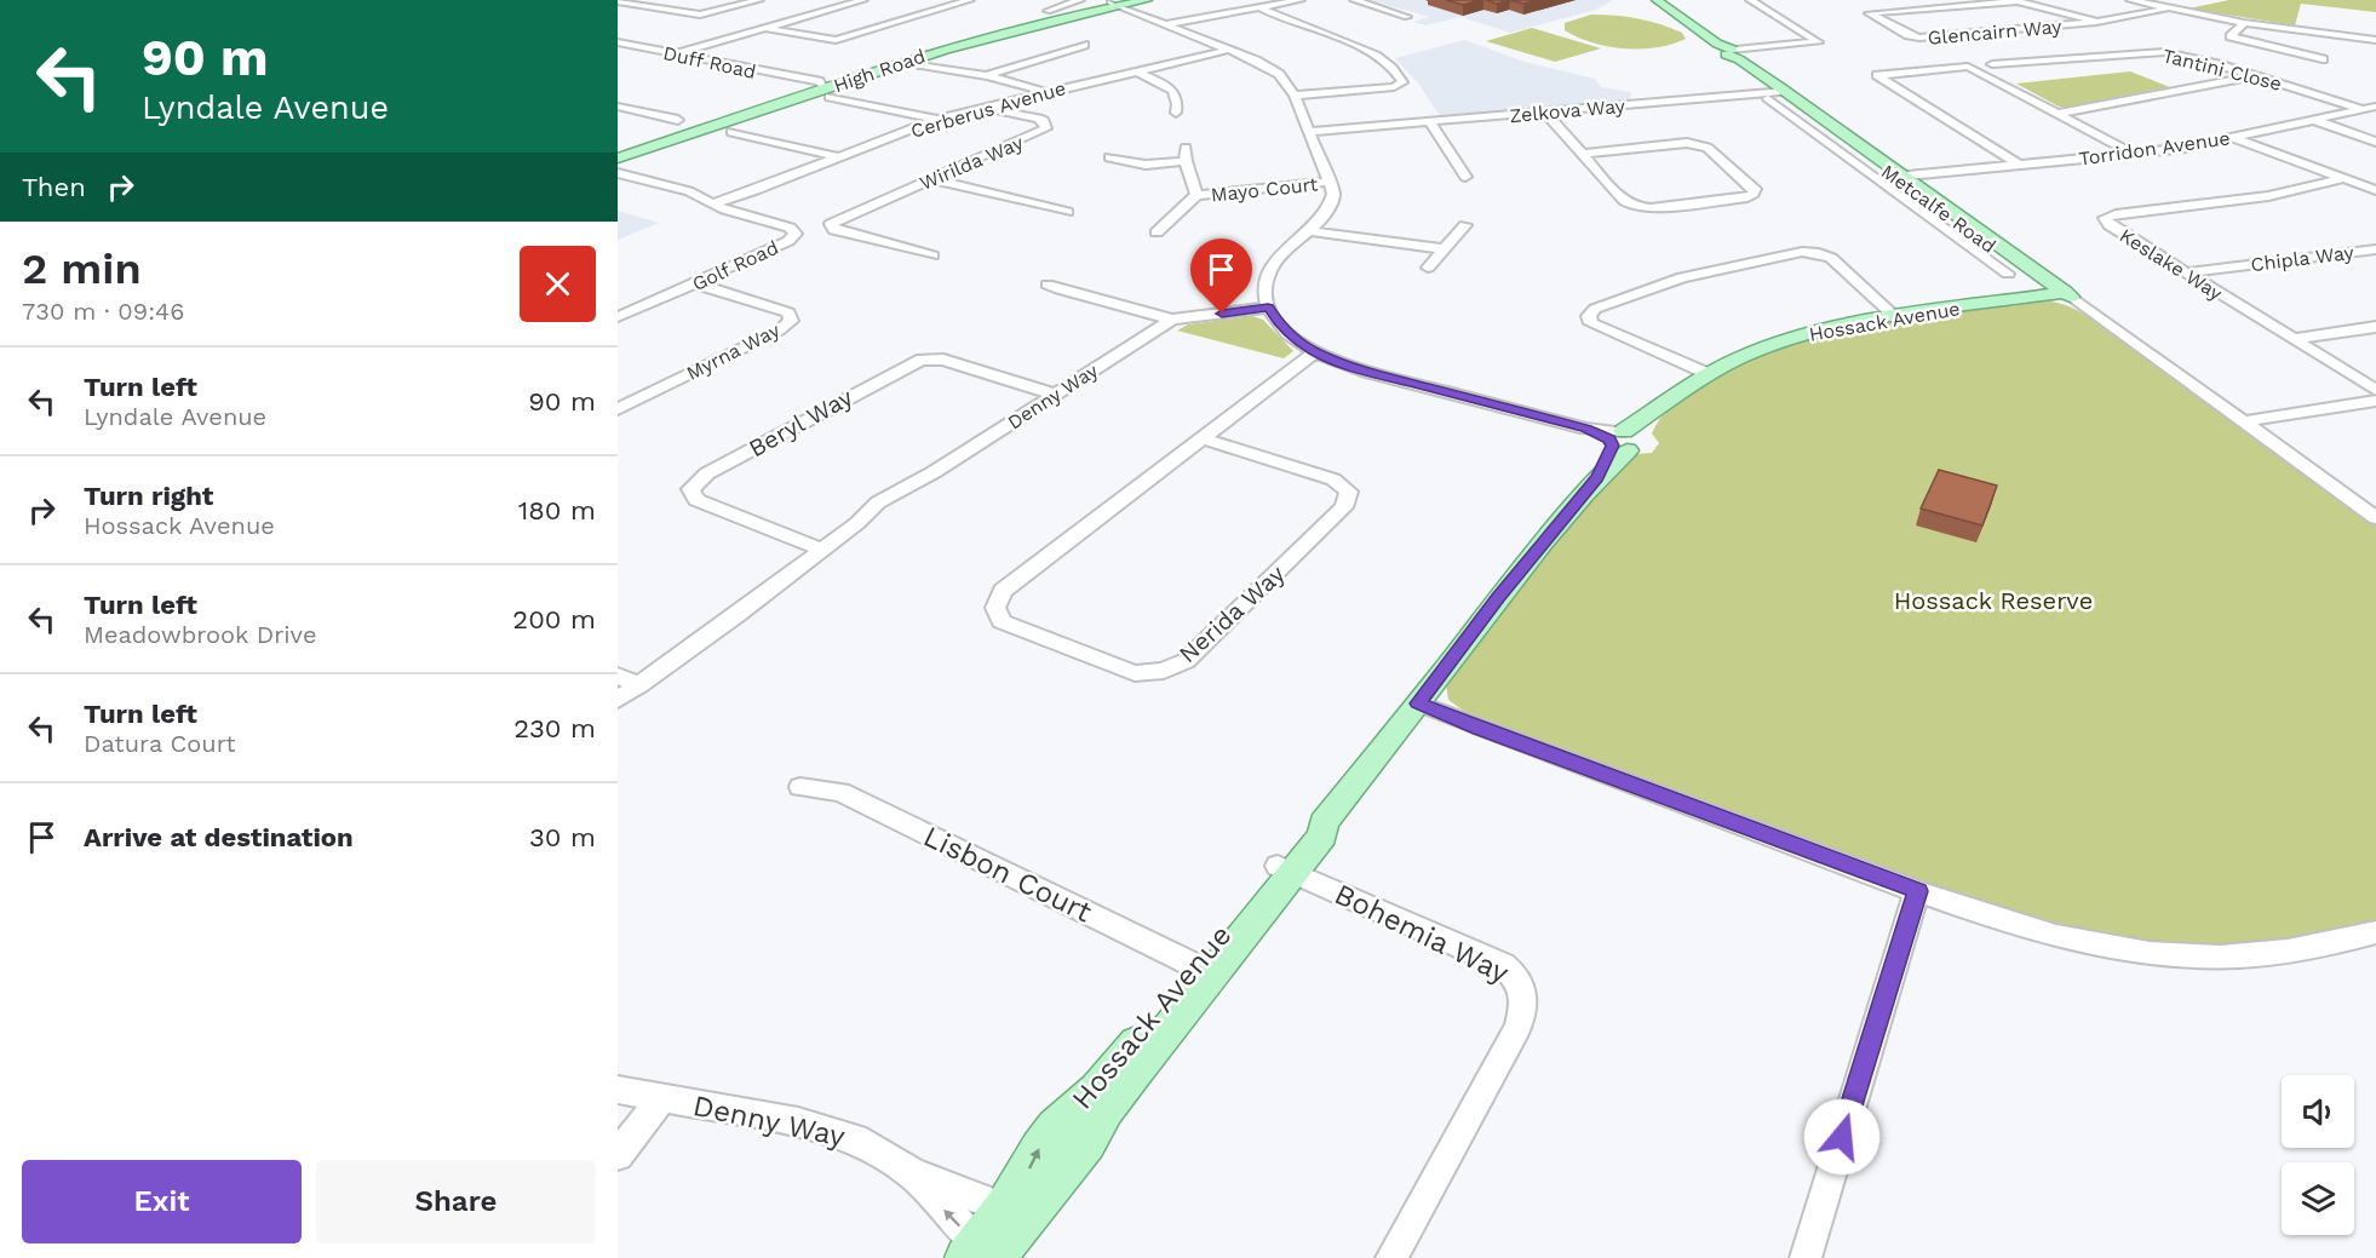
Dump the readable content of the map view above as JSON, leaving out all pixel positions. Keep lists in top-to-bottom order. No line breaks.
{"streets":{"main road":["High Road","Metcalfe Road","Hossack Avenue"],"street":["Glencairn Way","Duff Road","Tantini Close","Cerberus Avenue","Zelkova Way","Torridon Avenue","Wirilda Way","Mayo Court","Chipla Way","Keslake Way","Golf Road","Myrna Way","Denny Way","Beryl Way","Nerida Way","Lisbon Court","Bohemia Way"]},"crossings":[["Duff Road","High Road"],["Tantini Close","Torridon Avenue"],["Cerberus Avenue","Wirilda Way"],["Cerberus Avenue","Golf Road"],["Zelkova Way","Metcalfe Road"],["Torridon Avenue","Metcalfe Road"],["Metcalfe Road","Hossack Avenue"],["Chipla Way","Keslake Way"],["Golf Road","Myrna Way"],["Hossack Avenue","Denny Way"],["Hossack Avenue","Lisbon Court"],["Hossack Avenue","Bohemia Way"],["Denny Way","Beryl Way"]],"parks":["Hossack Reserve"],"page":{"turn":["90 m","Lyndale Avenue"],"then":"Then","heading":["2 min","730 m · 09:46"],"list":[{"name":"Turn left","note":"Lyndale Avenue","value":"90 m"},{"name":"Turn right","note":"Hossack Avenue","value":"180 m"},{"name":"Turn left","note":"Meadowbrook Drive","value":"200 m"},{"name":"Turn left","note":"Datura Court","value":"230 m"},{"name":"Arrive at destination","value":"30 m"}],"buttons":["Exit","Share"]}}
